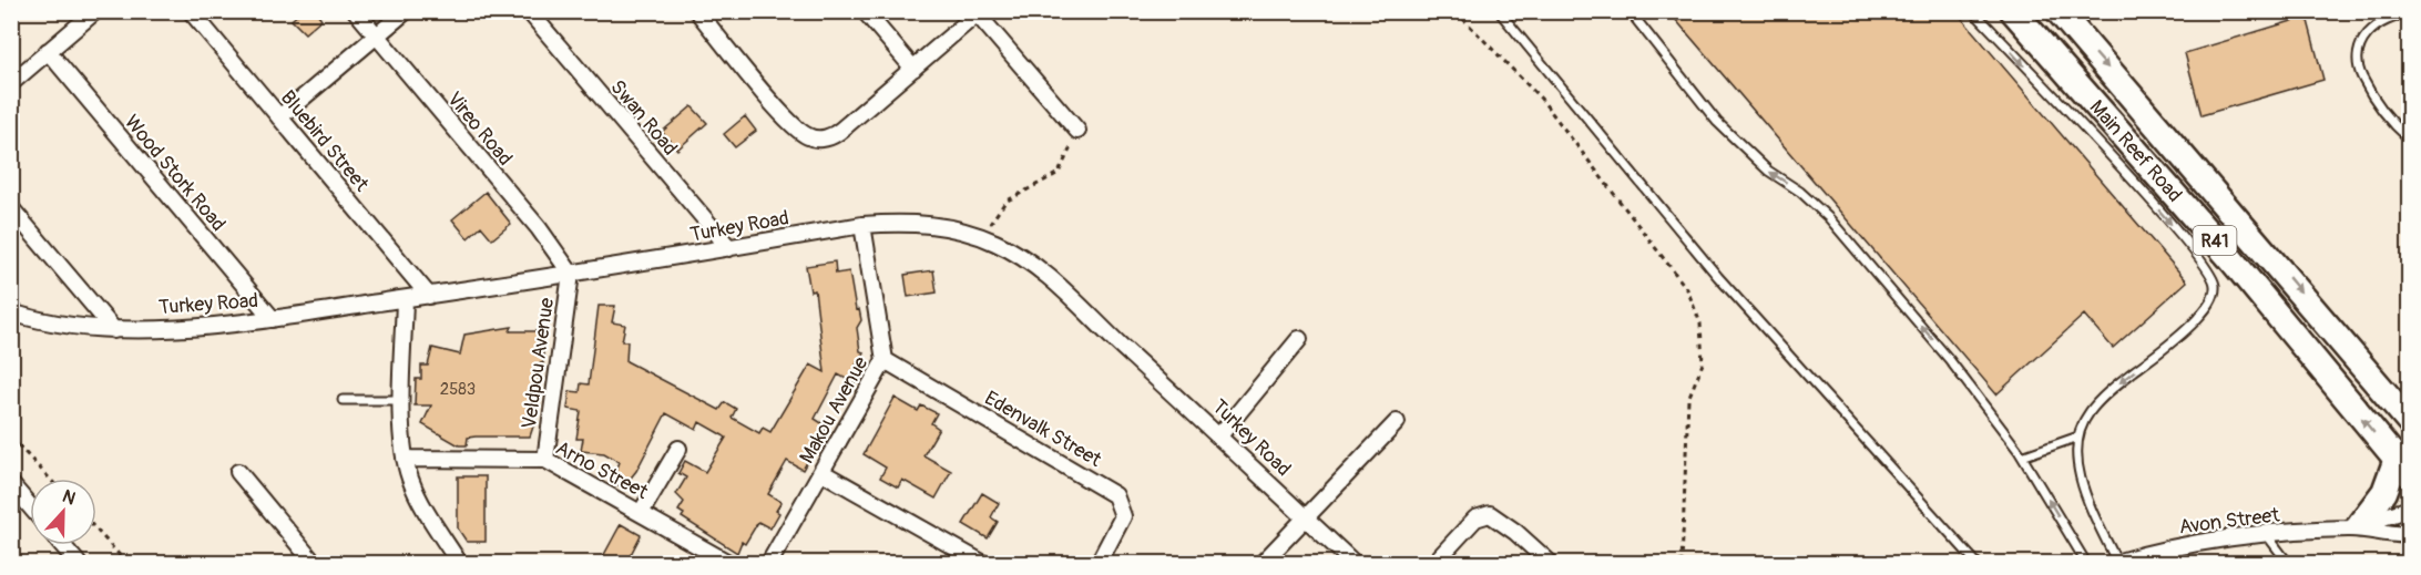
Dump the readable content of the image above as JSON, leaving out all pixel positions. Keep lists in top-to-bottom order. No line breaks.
{"streets":{"main road":["Main Reef Road","R41"],"street":["Swan Road","Vireo Road","Bluebird Street","Wood Stork Road","Turkey Road","Veldpou Avenue","Makou Avenue","Edenvalk Street","Arno Street","Avon Street"]},"crossings":[["Swan Road","Turkey Road"],["Vireo Road","Turkey Road"],["Vireo Road","Veldpou Avenue"],["Bluebird Street","Turkey Road"],["Wood Stork Road","Turkey Road"],["Turkey Road","Veldpou Avenue"],["Turkey Road","Makou Avenue"],["Veldpou Avenue","Arno Street"],["Makou Avenue","Edenvalk Street"]],"house_numbers":["2583"],"north":"top"}
